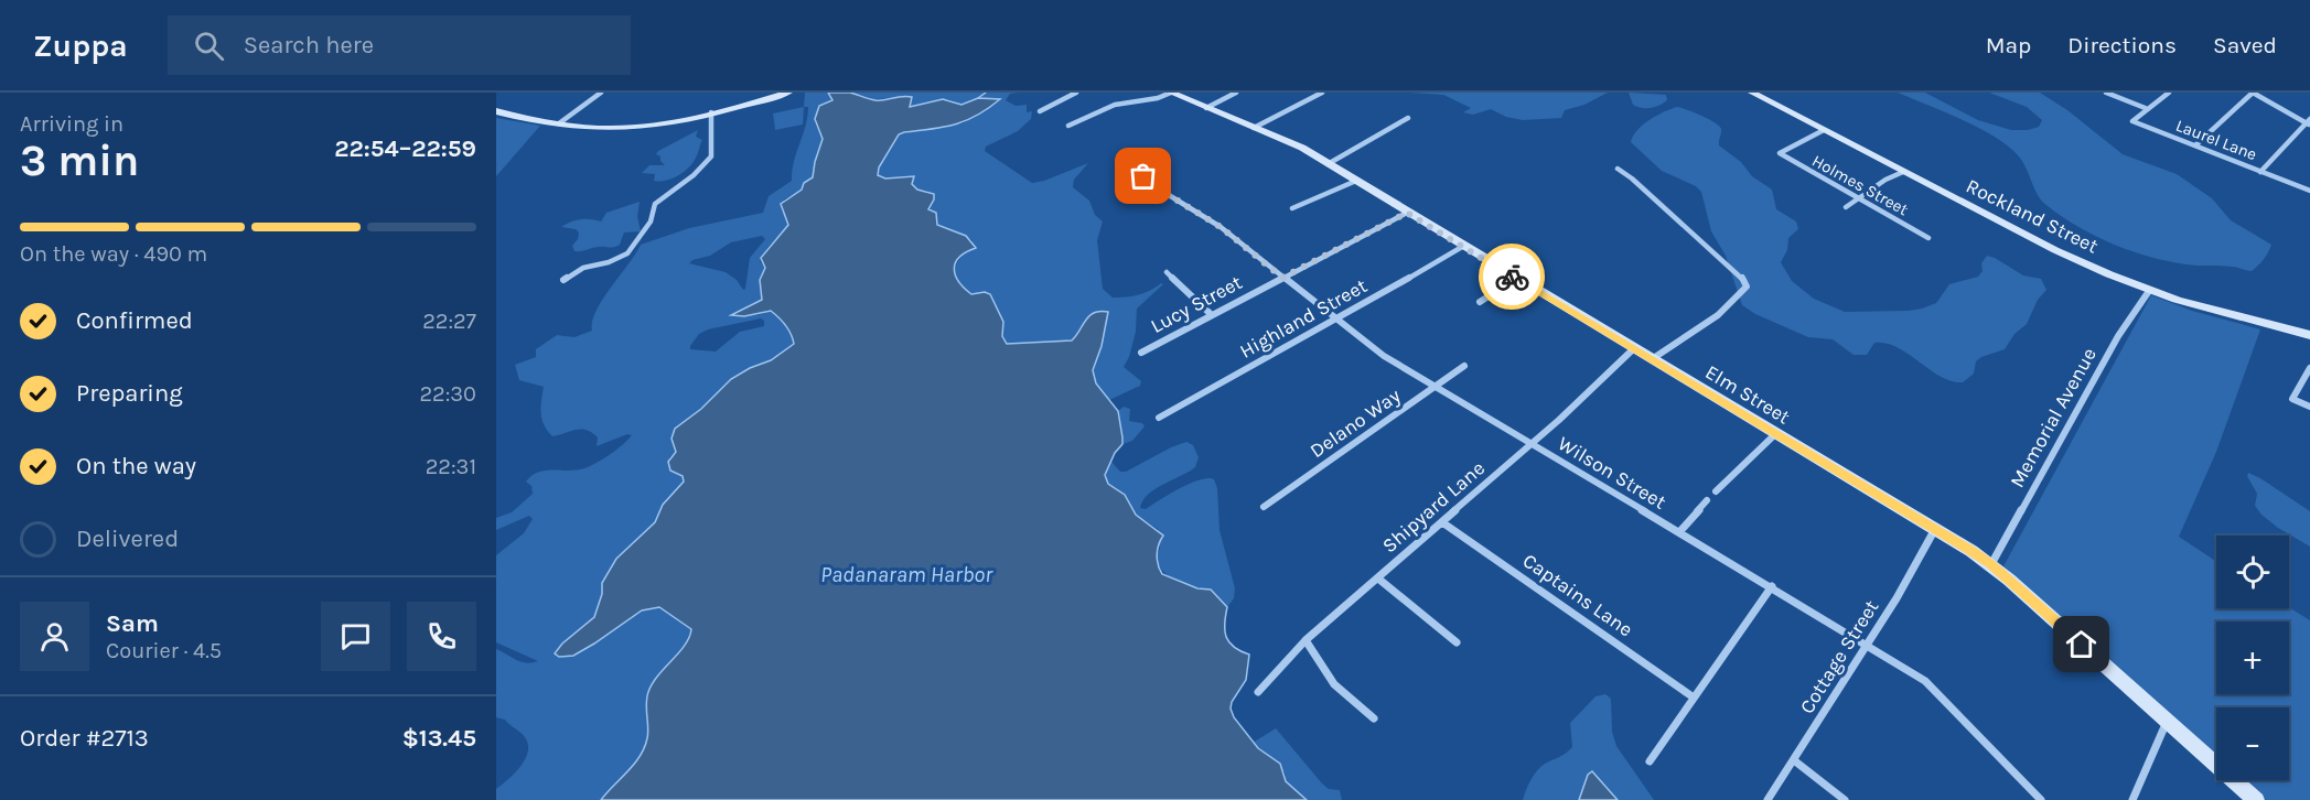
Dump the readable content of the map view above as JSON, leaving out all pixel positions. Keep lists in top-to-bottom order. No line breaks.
{"streets":{"street":["Laurel Lane","Holmes Street","Rockland Street","Lucy Street","Highland Street","Elm Street","Memorial Avenue","Delano Way","Wilson Street","Shipyard Lane","Captains Lane","Cottage Street"]},"crossings":[["Holmes Street","Rockland Street"],["Rockland Street","Memorial Avenue"],["Lucy Street","Elm Street"],["Lucy Street","Wilson Street"],["Highland Street","Elm Street"],["Highland Street","Wilson Street"],["Elm Street","Memorial Avenue"],["Elm Street","Shipyard Lane"],["Elm Street","Cottage Street"],["Delano Way","Wilson Street"],["Wilson Street","Shipyard Lane"],["Wilson Street","Cottage Street"],["Shipyard Lane","Captains Lane"]],"water":["Padanaram Harbor"],"page":{"header":"Zuppa","search":"Search here","nav":["Map","Directions","Saved"],"heading":["3 min","Arriving in","22:54–22:59"],"panel":["Sam","Courier · 4.5","Order #2713","$13.45"],"bar":"On the way · 490 m","list":[["Confirmed","22:27"],["Preparing","22:30"],["On the way","22:31"],"Delivered"],"map_buttons":["+","−"]}}
